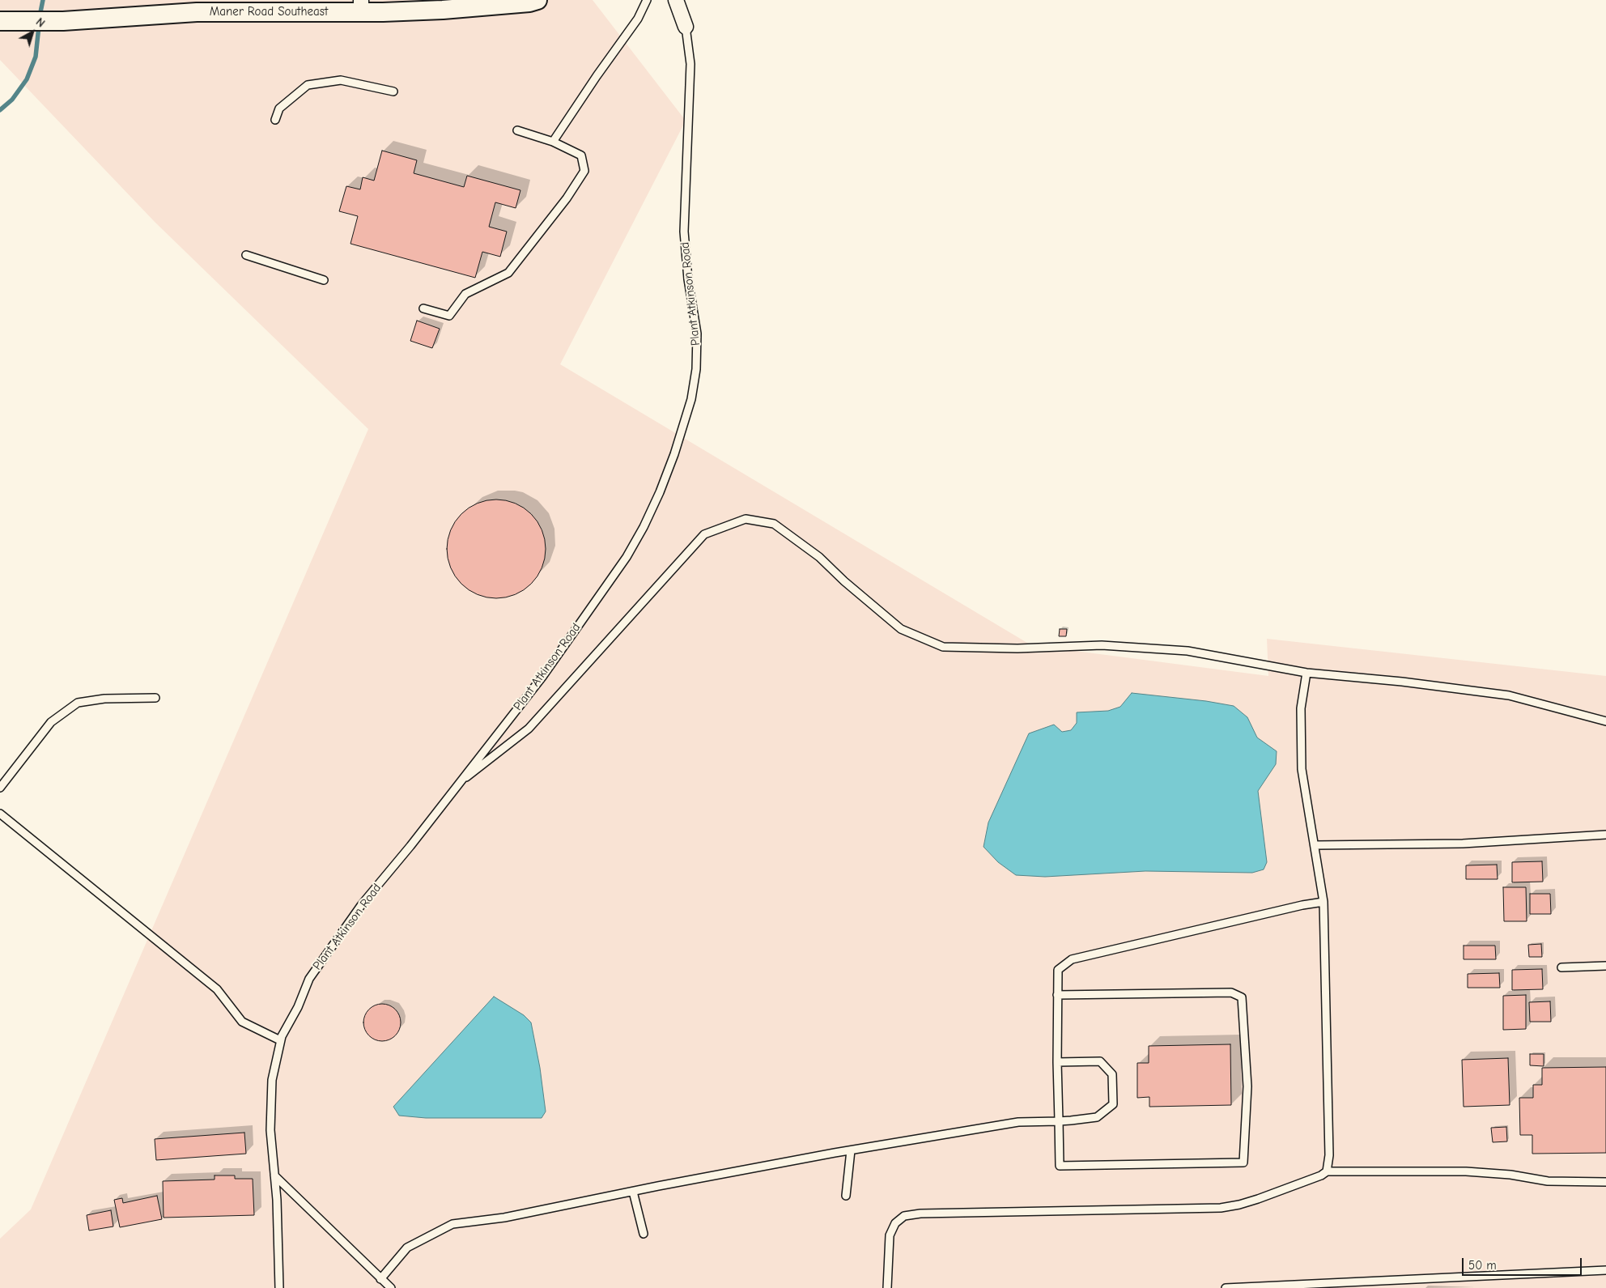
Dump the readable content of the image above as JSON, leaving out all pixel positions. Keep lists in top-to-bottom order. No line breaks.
{"streets":{"street":["Maner Road Southeast","Plant Atkinson Road"]},"scale_bar":"50 m","north":"top right"}
